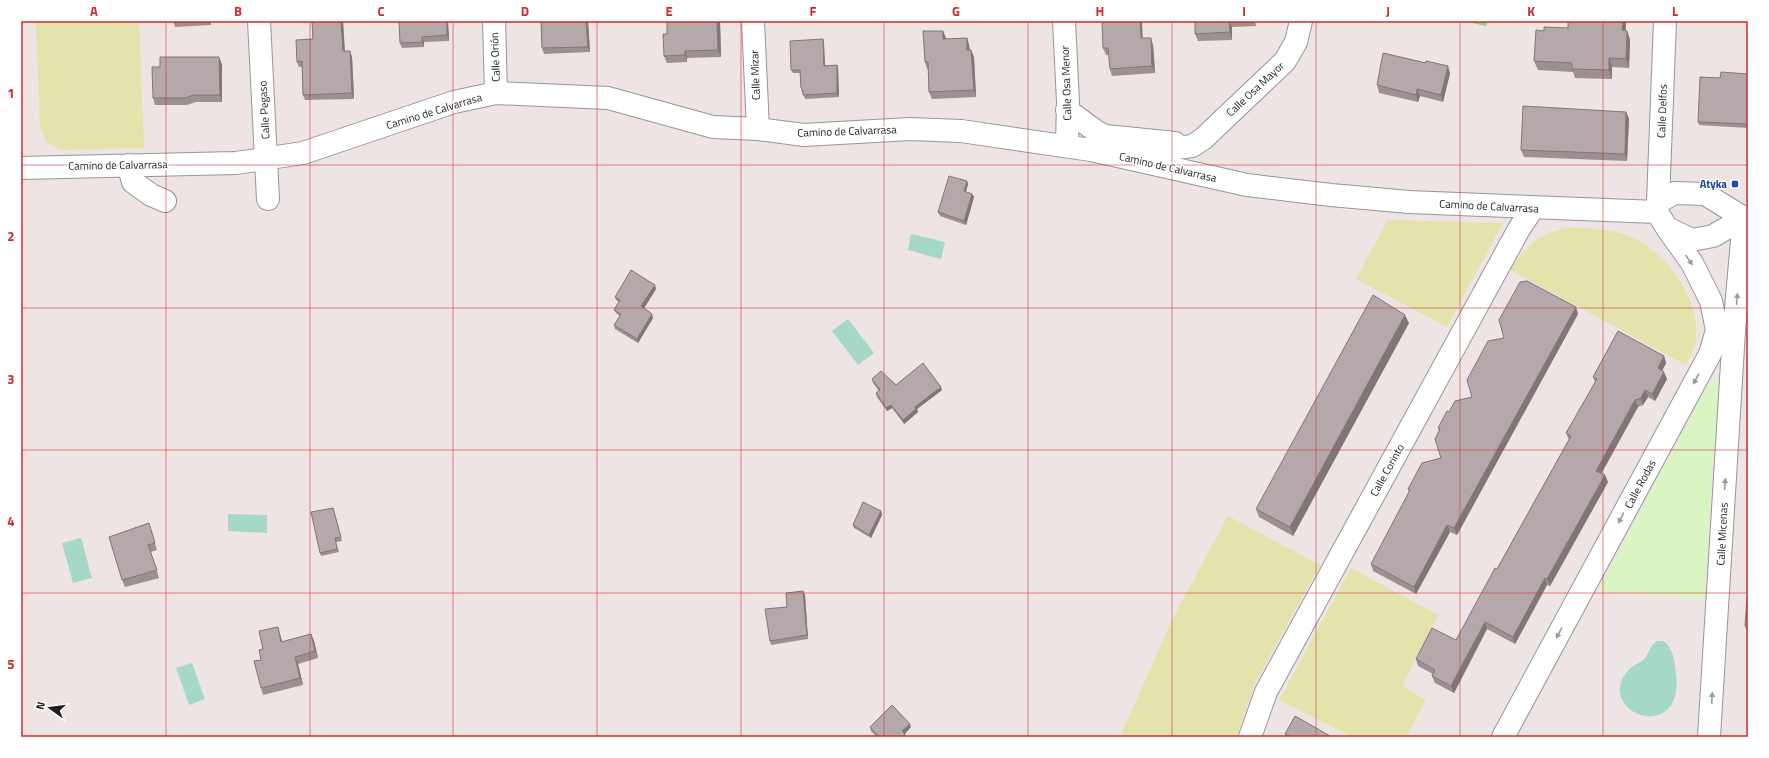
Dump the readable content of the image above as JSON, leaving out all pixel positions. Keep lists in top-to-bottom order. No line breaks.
{"streets":{"street":["Calle Orión","Calle Mizar","Calle Osa Menor","Calle Osa Mayor","Calle Pegaso","Camino de Calvarrasa","Calle Delfos","Calle Corinto","Calle Rodas","Calle Micenas"]},"crossings":[["Calle Orión","Camino de Calvarrasa"],["Calle Mizar","Camino de Calvarrasa"],["Calle Osa Menor","Camino de Calvarrasa"],["Calle Osa Mayor","Camino de Calvarrasa"],["Calle Pegaso","Camino de Calvarrasa"],["Camino de Calvarrasa","Calle Delfos"],["Camino de Calvarrasa","Calle Corinto"],["Camino de Calvarrasa","Calle Rodas"],["Calle Delfos","Calle Rodas"],["Calle Rodas","Calle Micenas"]],"one_way":["Calle Rodas","Calle Micenas"],"places":{"transit":["Atyka"]},"north":"left","grid":{"columns":["A","B","C","D","E","F","G","H","I","J","K","L"],"rows":["1","2","3","4","5"]}}
